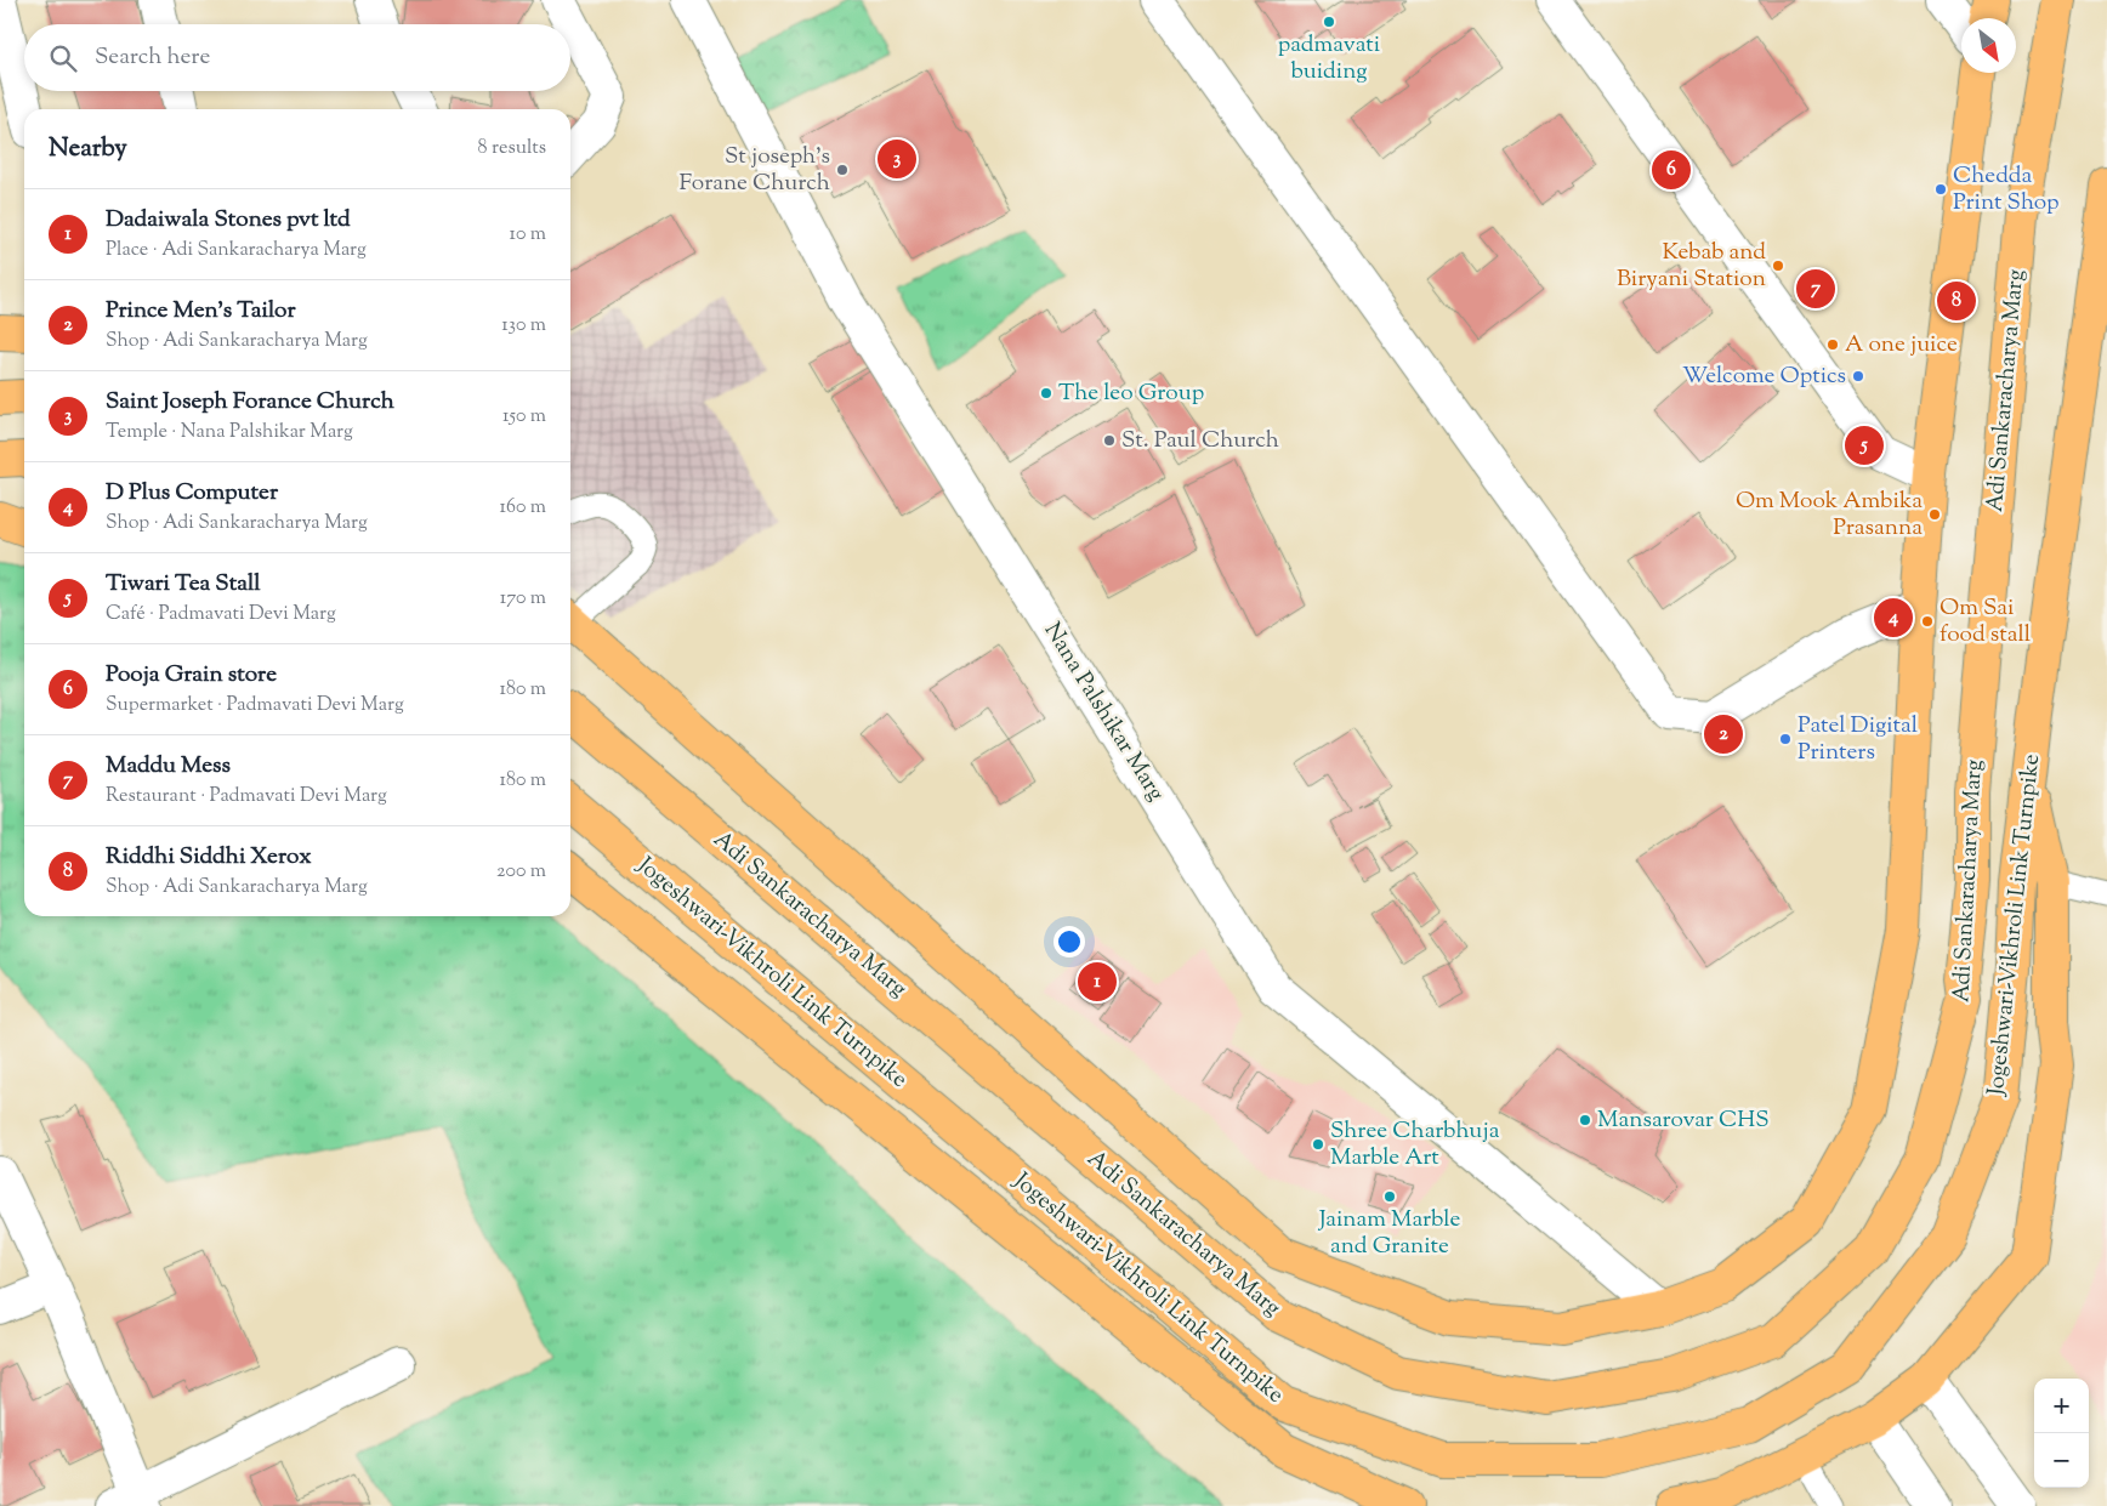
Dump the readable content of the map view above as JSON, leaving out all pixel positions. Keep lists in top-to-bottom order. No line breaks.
{"streets":{"main road":["Adi Sankaracharya Marg","Jogeshwari-Vikhroli Link Turnpike"],"street":["Nana Palshikar Marg"]},"places":["padmavati buiding","St joseph's Forane Church","Chedda Print Shop","Kebab and Biryani Station","A one juice","Welcome Optics","The leo Group","St. Paul Church","Om Mook Ambika Prasanna","Om Sai food stall","Patel Digital Printers","Mansarovar CHS","Shree Charbhuja Marble Art","Jainam Marble and Granite"],"north":"bottom right","page":{"search":"Search here","heading":["Nearby","8 results"],"pins":["3","6","7","8","5","4","2","1"],"list":[{"mark":"1","name":"Dadaiwala Stones pvt ltd","note":"Place · Adi Sankaracharya Marg","value":"10 m"},{"mark":"2","name":"Prince Men's Tailor","note":"Shop · Adi Sankaracharya Marg","value":"130 m"},{"mark":"3","name":"Saint Joseph Forance Church","note":"Temple · Nana Palshikar Marg","value":"150 m"},{"mark":"4","name":"D Plus Computer","note":"Shop · Adi Sankaracharya Marg","value":"160 m"},{"mark":"5","name":"Tiwari Tea Stall","note":"Café · Padmavati Devi Marg","value":"170 m"},{"mark":"6","name":"Pooja Grain store","note":"Supermarket · Padmavati Devi Marg","value":"180 m"},{"mark":"7","name":"Maddu Mess","note":"Restaurant · Padmavati Devi Marg","value":"180 m"},{"mark":"8","name":"Riddhi Siddhi Xerox","note":"Shop · Adi Sankaracharya Marg","value":"200 m"}],"map_buttons":["+","−"]}}
